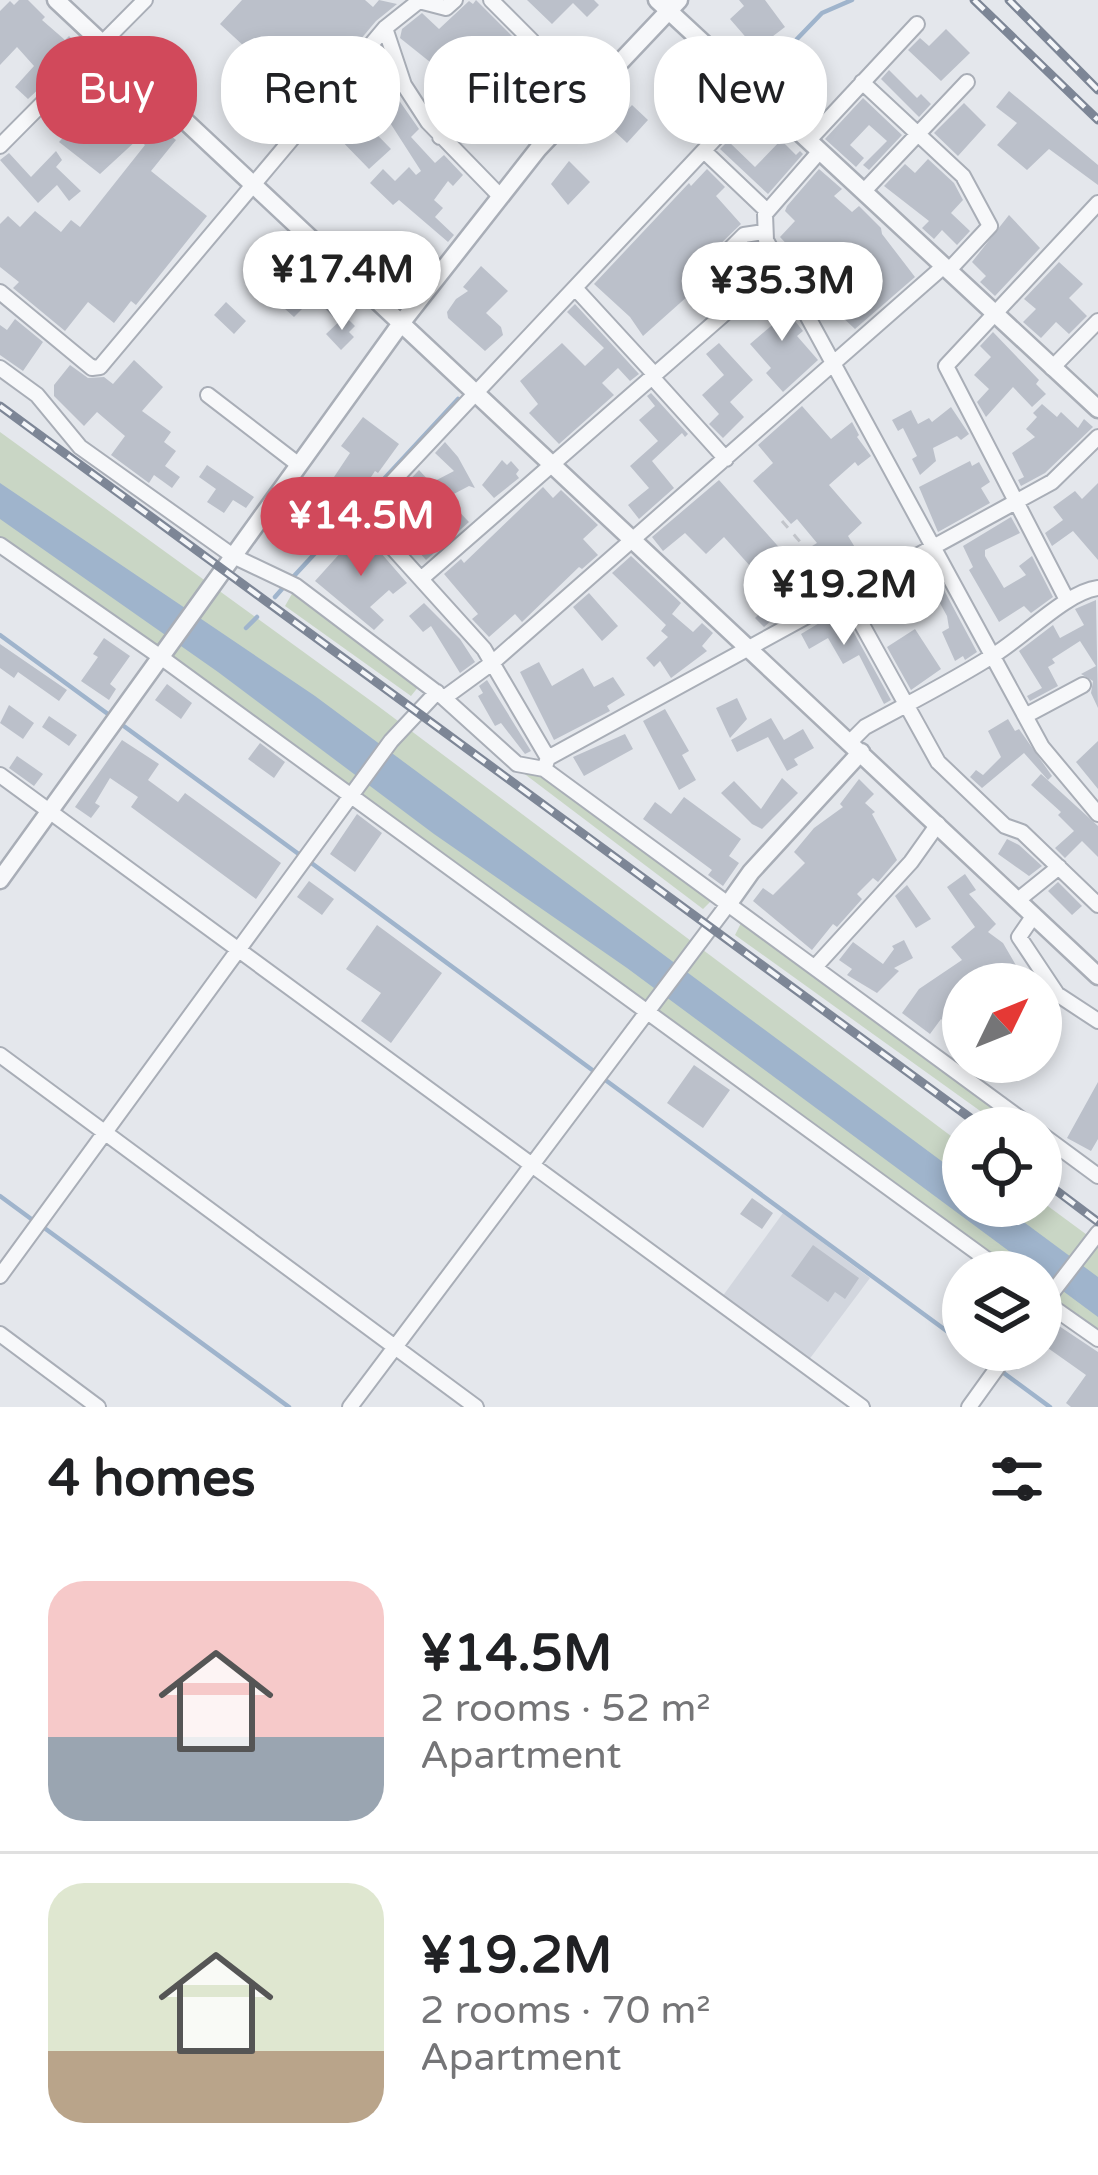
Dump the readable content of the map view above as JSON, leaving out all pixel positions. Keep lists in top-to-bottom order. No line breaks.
{"north":"top right","page":{"chip":["Buy","Rent","Filters","New"],"price":["¥17.4M","¥35.3M","¥14.5M","¥19.2M"],"heading":"4 homes","list":[{"name":"¥14.5M","note":"2 rooms · 52 m² · Apartment"},{"name":"¥19.2M","note":"2 rooms · 70 m² · Apartment"}]}}
